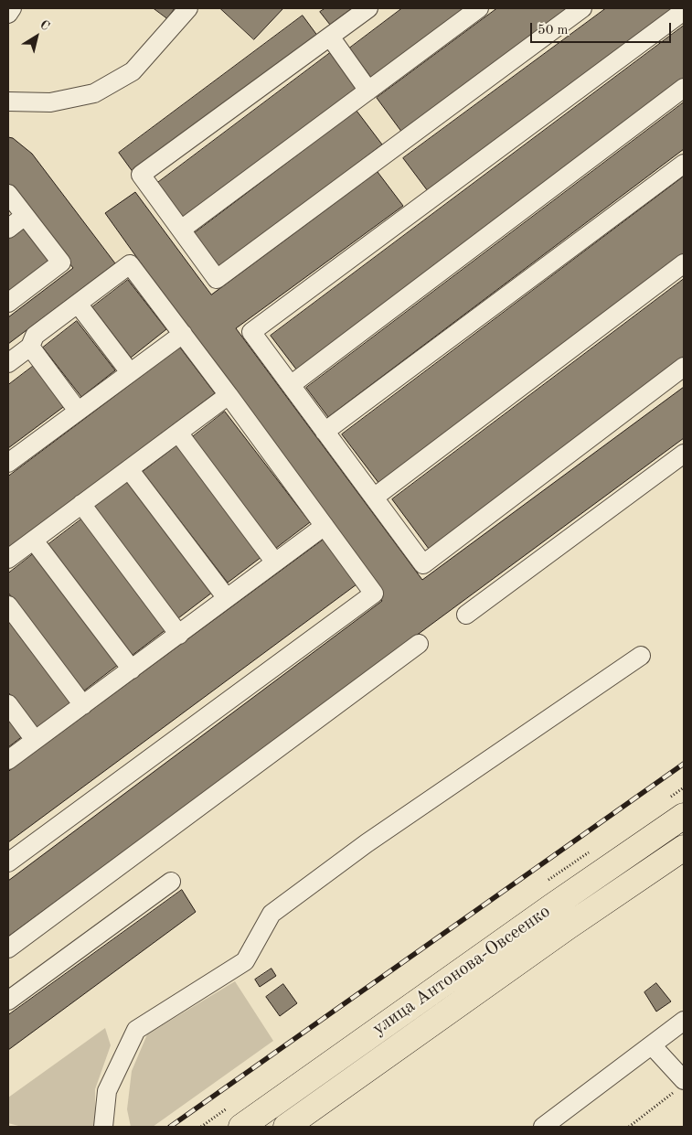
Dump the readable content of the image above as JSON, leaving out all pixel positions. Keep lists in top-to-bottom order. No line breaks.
{"streets":{"highway":["улица Антонова-Овсеенко"]},"scale_bar":"50 m","north":"top right"}
